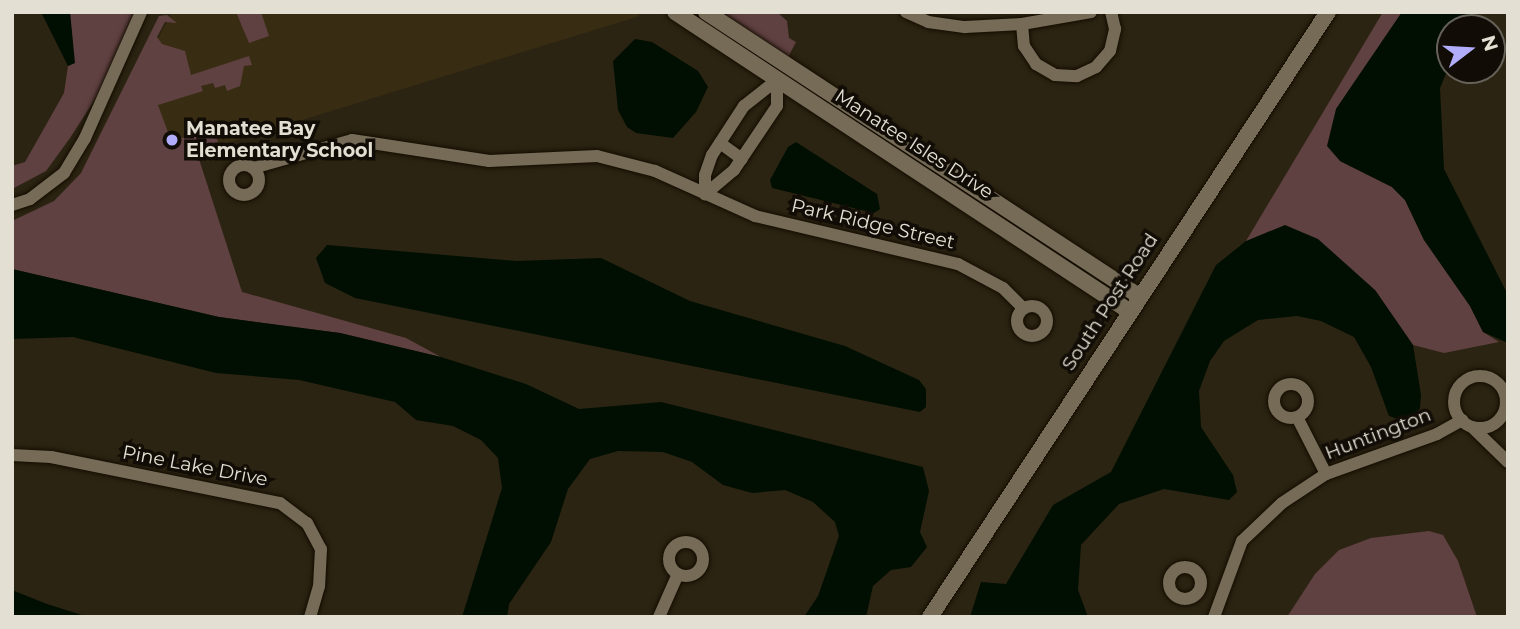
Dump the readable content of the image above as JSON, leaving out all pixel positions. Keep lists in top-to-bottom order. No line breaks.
{"streets":{"street":["Manatee Isles Drive","Park Ridge Street","South Post Road","Huntington","Pine Lake Drive"]},"crossings":[["Manatee Isles Drive","South Post Road"]],"places":["Manatee Bay Elementary School"],"north":"right"}
